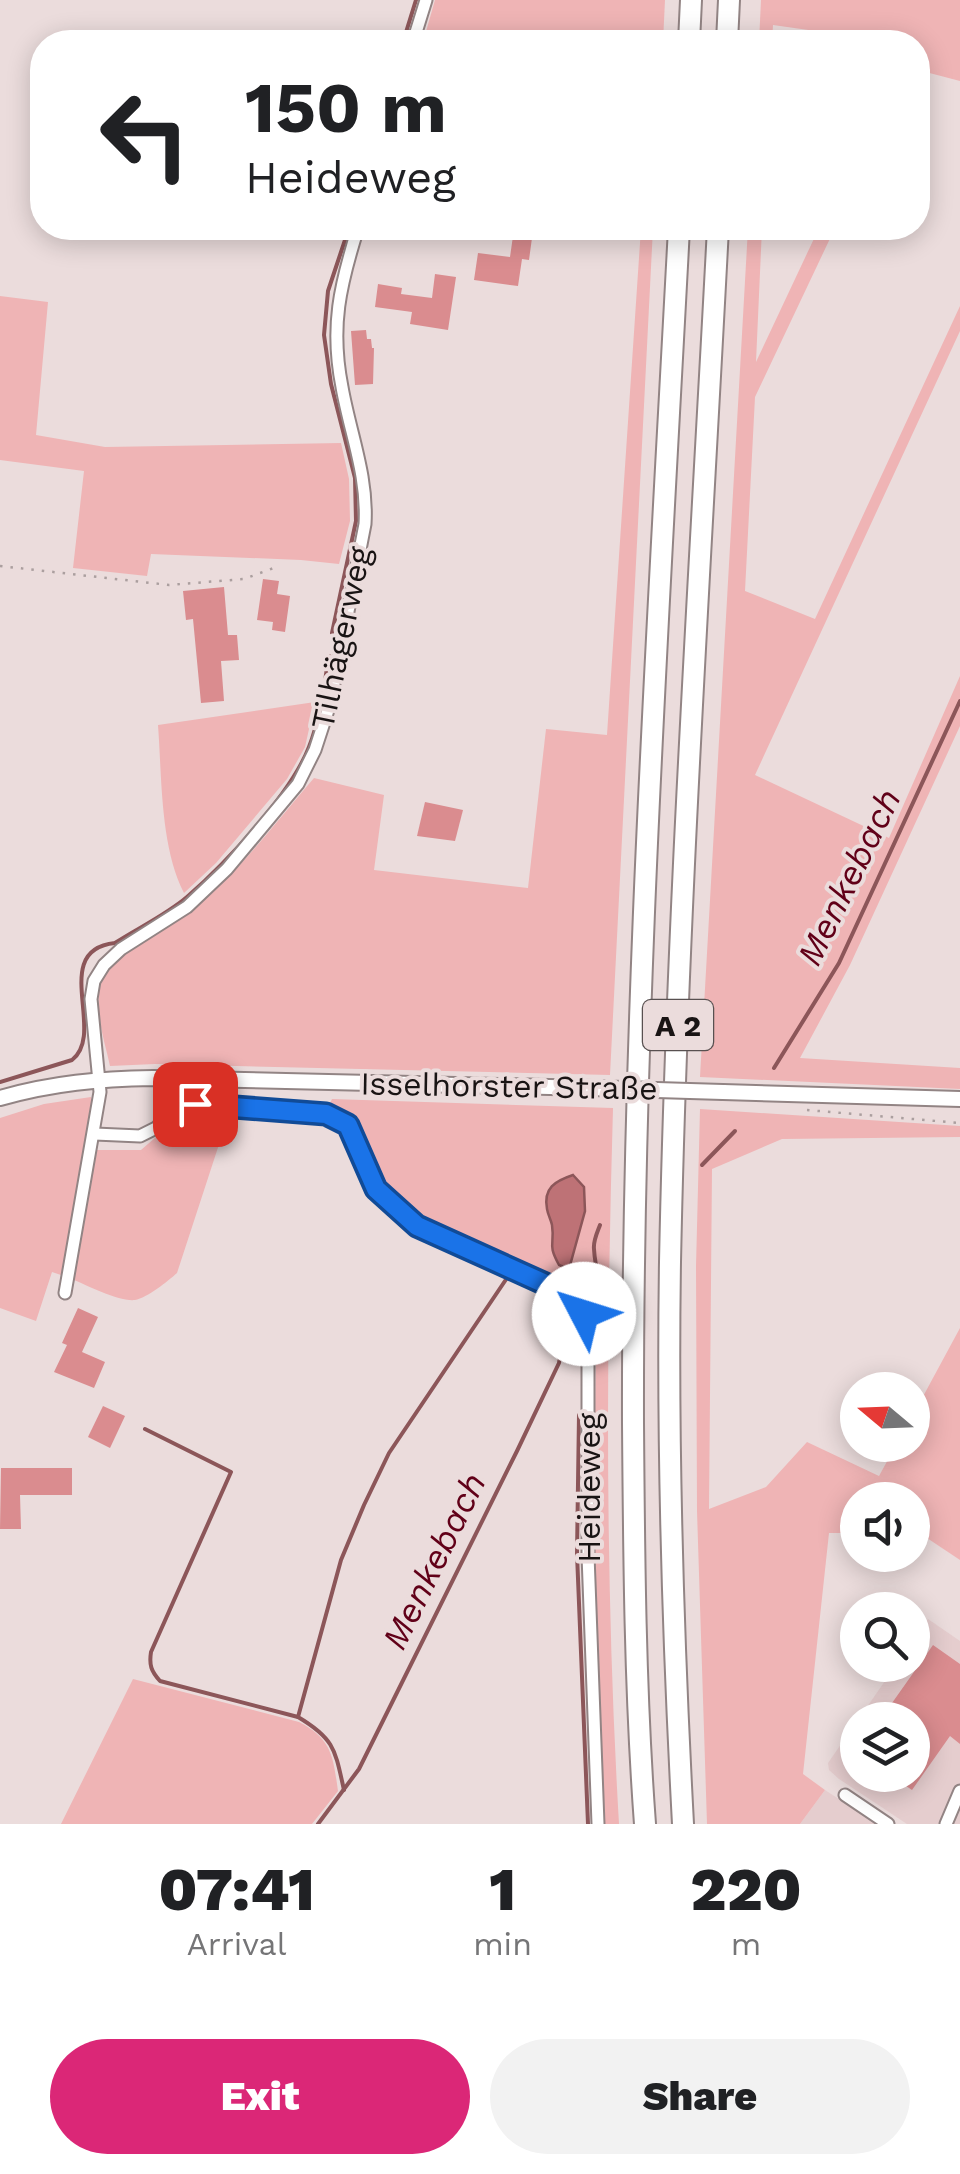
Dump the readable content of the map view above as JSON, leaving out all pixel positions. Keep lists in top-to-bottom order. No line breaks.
{"streets":{"highway":["A 2"],"street":["Tilhägerweg","Isselhorster Straße","Heideweg"]},"crossings":[["Tilhägerweg","Isselhorster Straße"]],"water":["Menkebach"],"north":"left","page":{"turn":["150 m","Heideweg"],"eta":["07:41","Arrival","1","min","220","m"],"buttons":["Exit","Share"]}}
